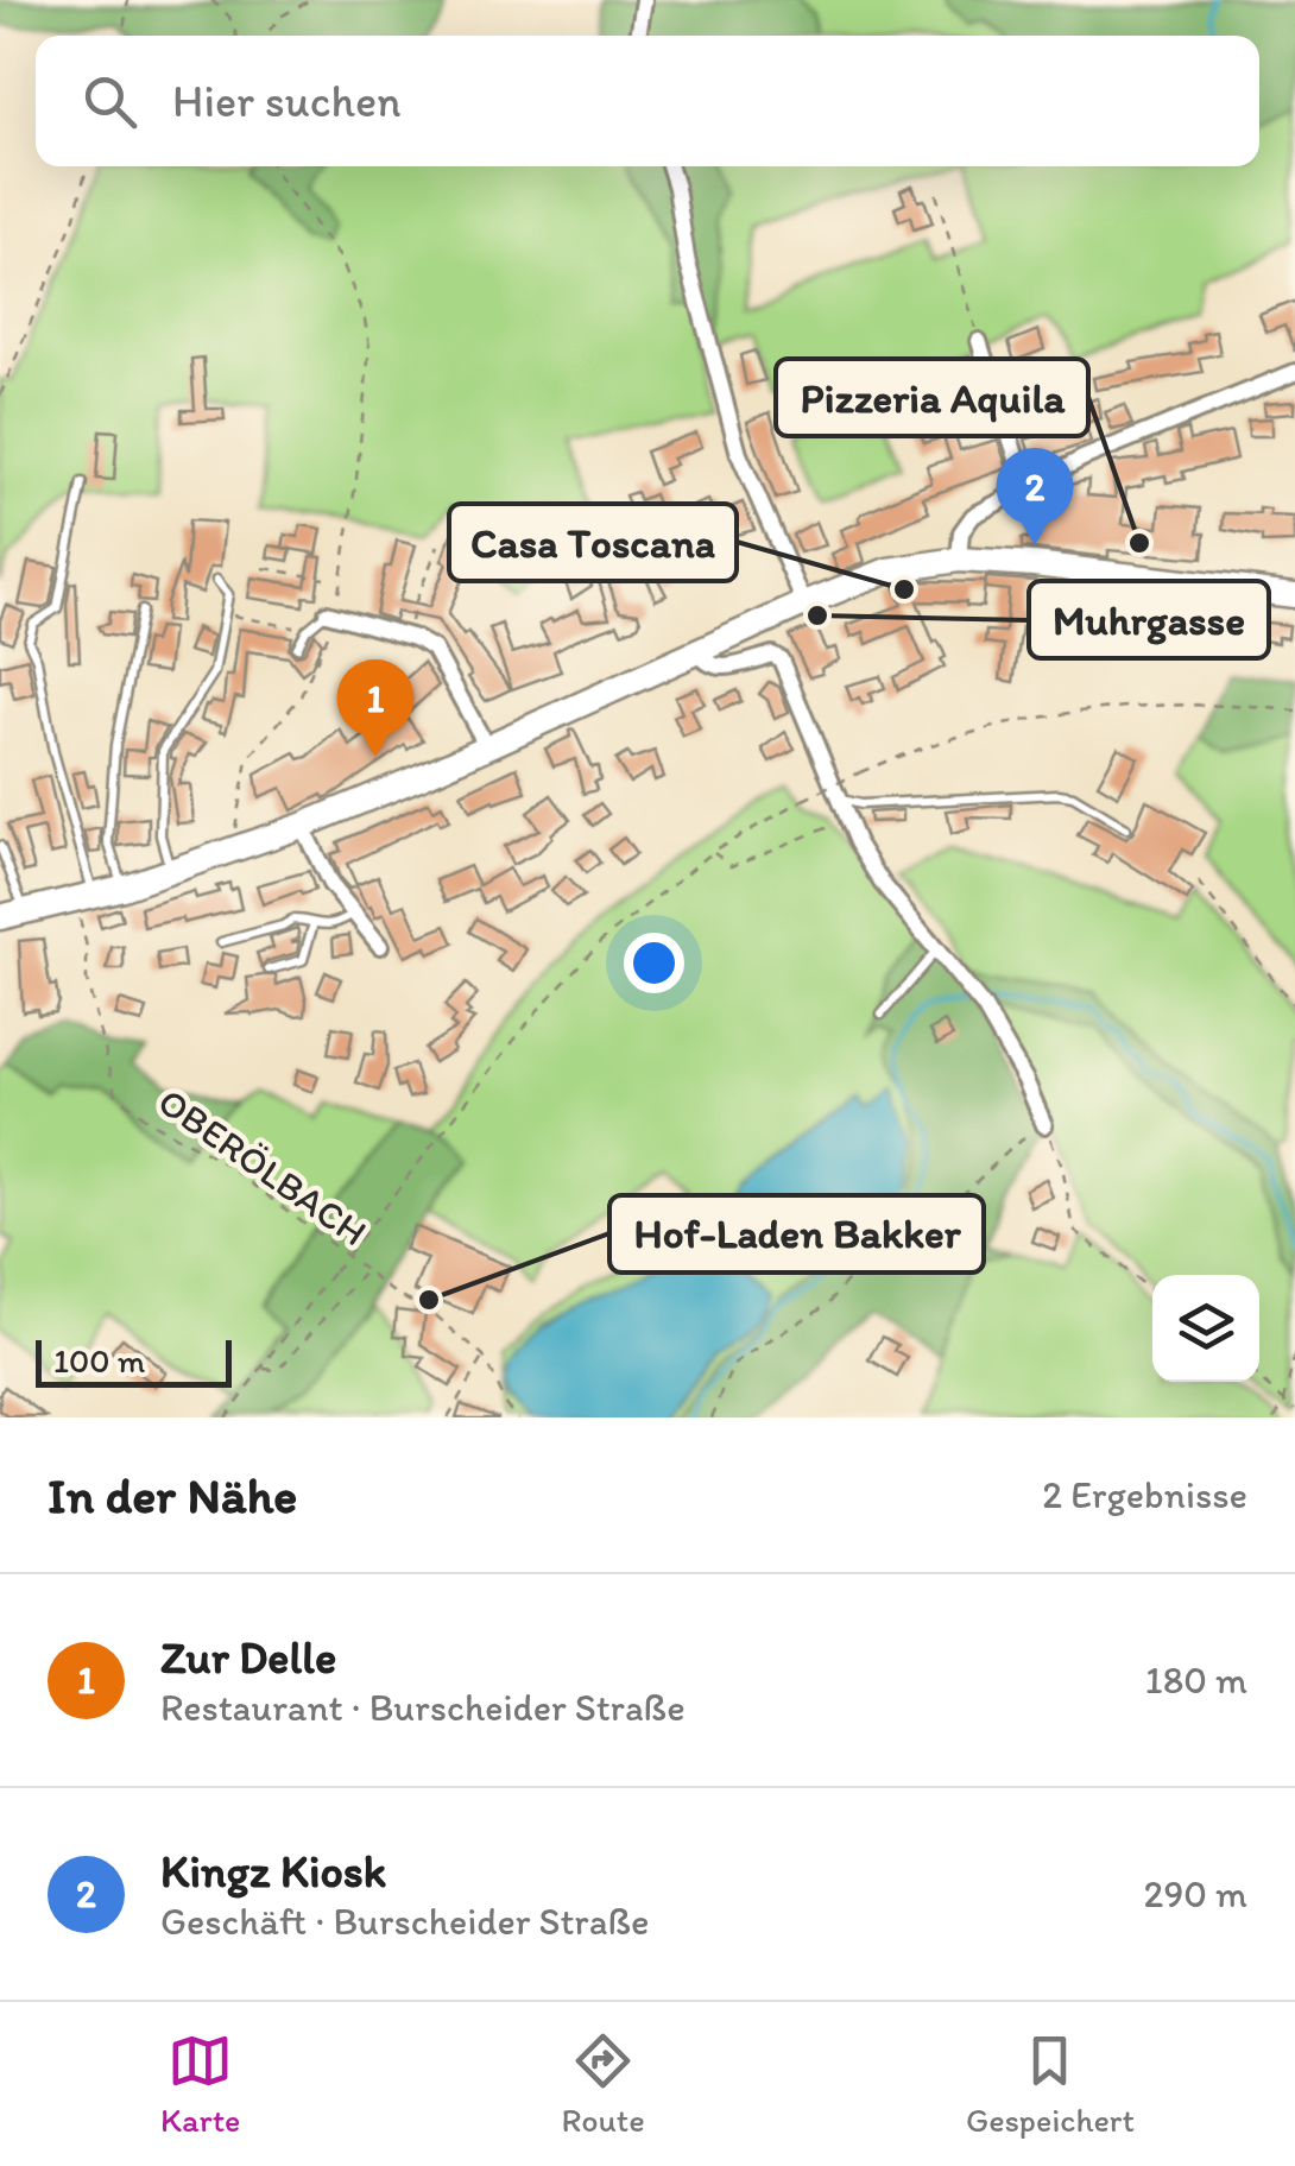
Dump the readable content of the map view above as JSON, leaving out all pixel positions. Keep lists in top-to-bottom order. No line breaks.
{"streets":{"path":["OBERÖLBACH"]},"places":["Pizzeria Aquila","Casa Toscana","Muhrgasse","Hof-Laden Bakker"],"scale_bar":"100 m","page":{"search":"Hier suchen","pins":["2","1"],"scale":"100 m","heading":["In der Nähe","2 Ergebnisse"],"list":[{"mark":"1","name":"Zur Delle","note":"Restaurant · Burscheider Straße","value":"180 m"},{"mark":"2","name":"Kingz Kiosk","note":"Geschäft · Burscheider Straße","value":"290 m"}],"nav":["Karte","Route","Gespeichert"]}}
